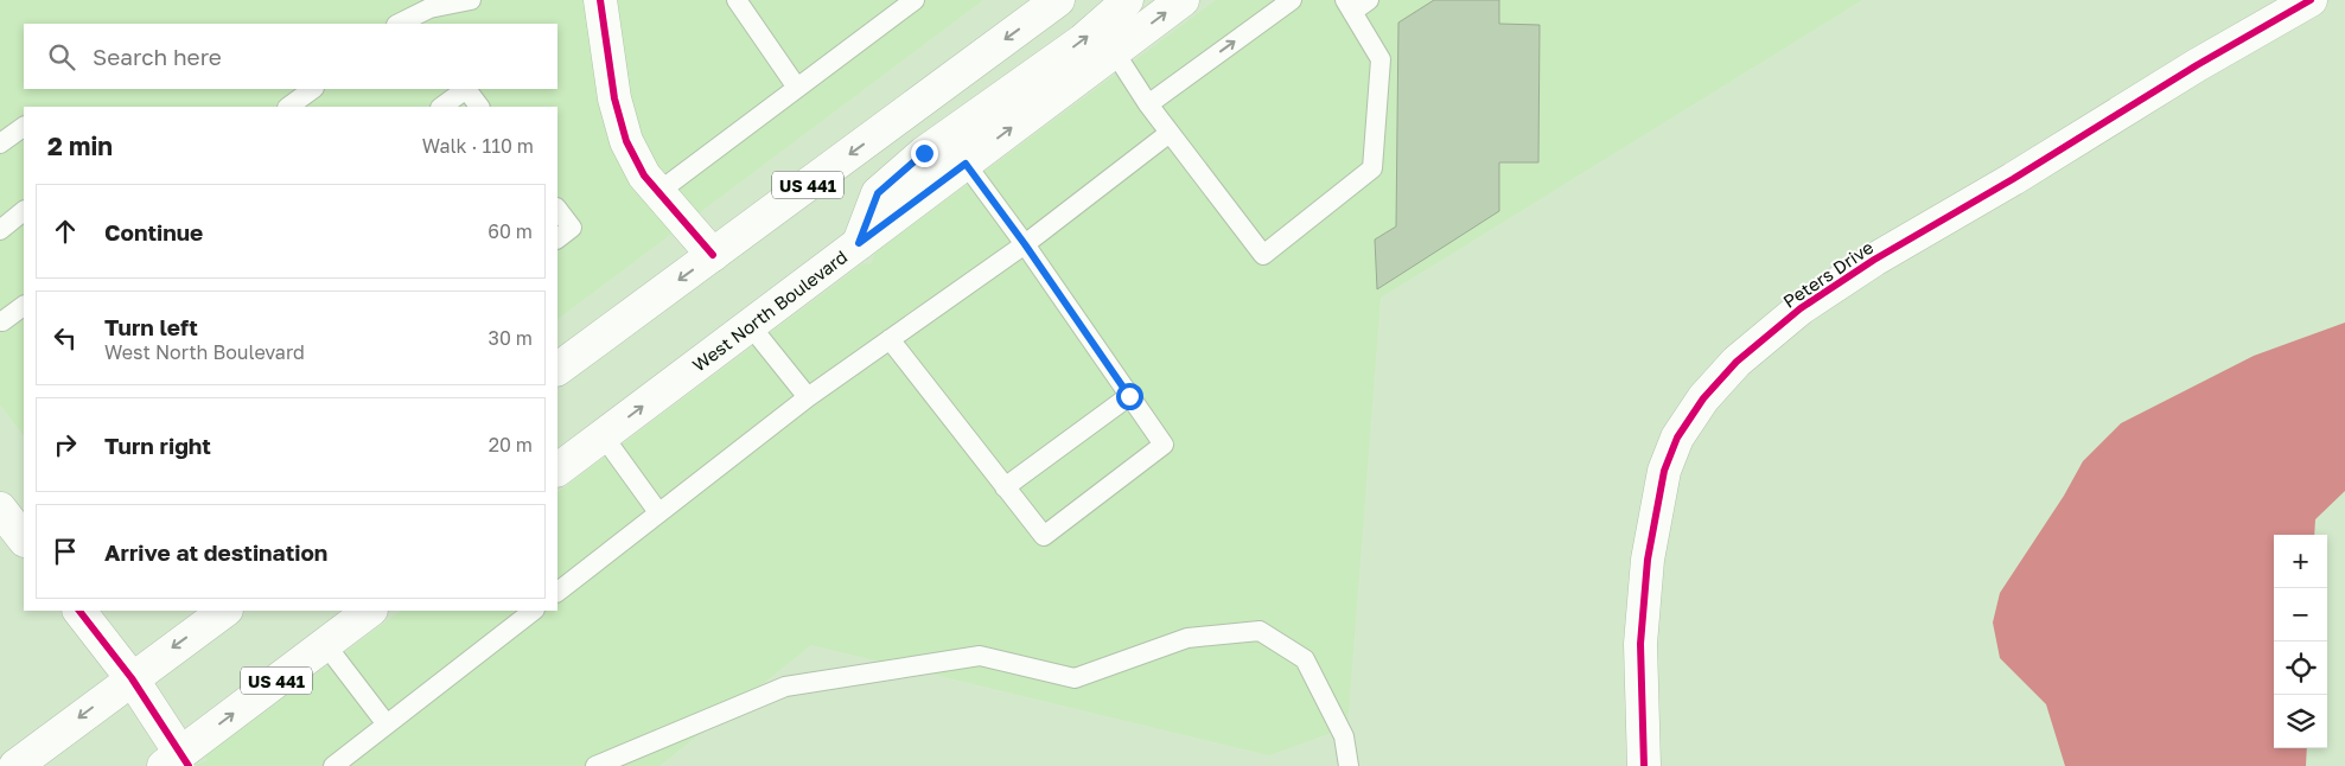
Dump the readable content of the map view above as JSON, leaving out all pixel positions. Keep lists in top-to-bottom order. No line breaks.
{"streets":{"main road":["US 441","Peters Drive","West North Boulevard"]},"page":{"search":"Search here","heading":["2 min","Walk · 110 m"],"list":[["Continue","60 m"],["Turn left","West North Boulevard","30 m"],["Turn right","20 m"],"Arrive at destination"],"map_buttons":["+","−"]}}
